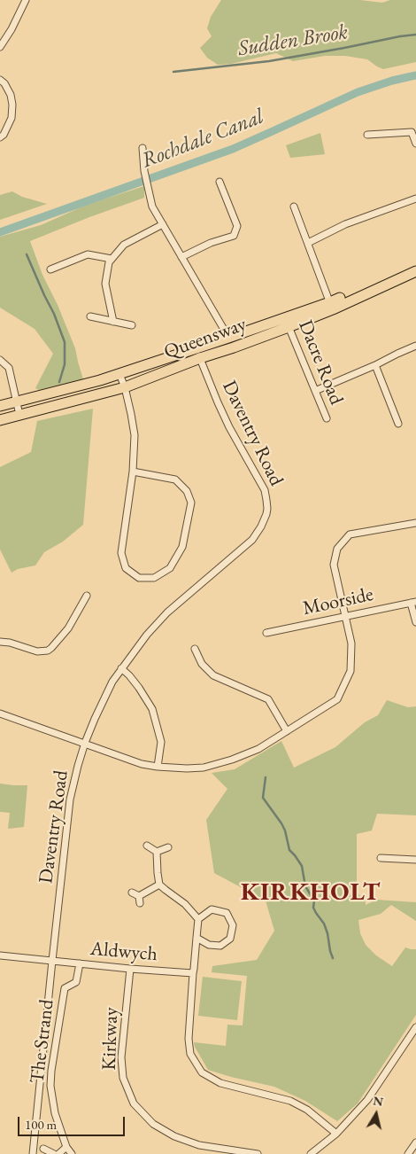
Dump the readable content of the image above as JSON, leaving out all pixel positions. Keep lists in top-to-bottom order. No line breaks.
{"streets":{"highway":["Queensway"],"street":["Dacre Road","Daventry Road","Moorside","Aldwych","Kirkway","The Strand"]},"crossings":[["Queensway","Dacre Road"],["Queensway","Daventry Road"],["Daventry Road","Aldwych"],["Aldwych","Kirkway"],["Aldwych","The Strand"]],"districts":["KIRKHOLT"],"water":["Sudden Brook","Rochdale Canal"],"scale_bar":"100 m","north":"top"}
